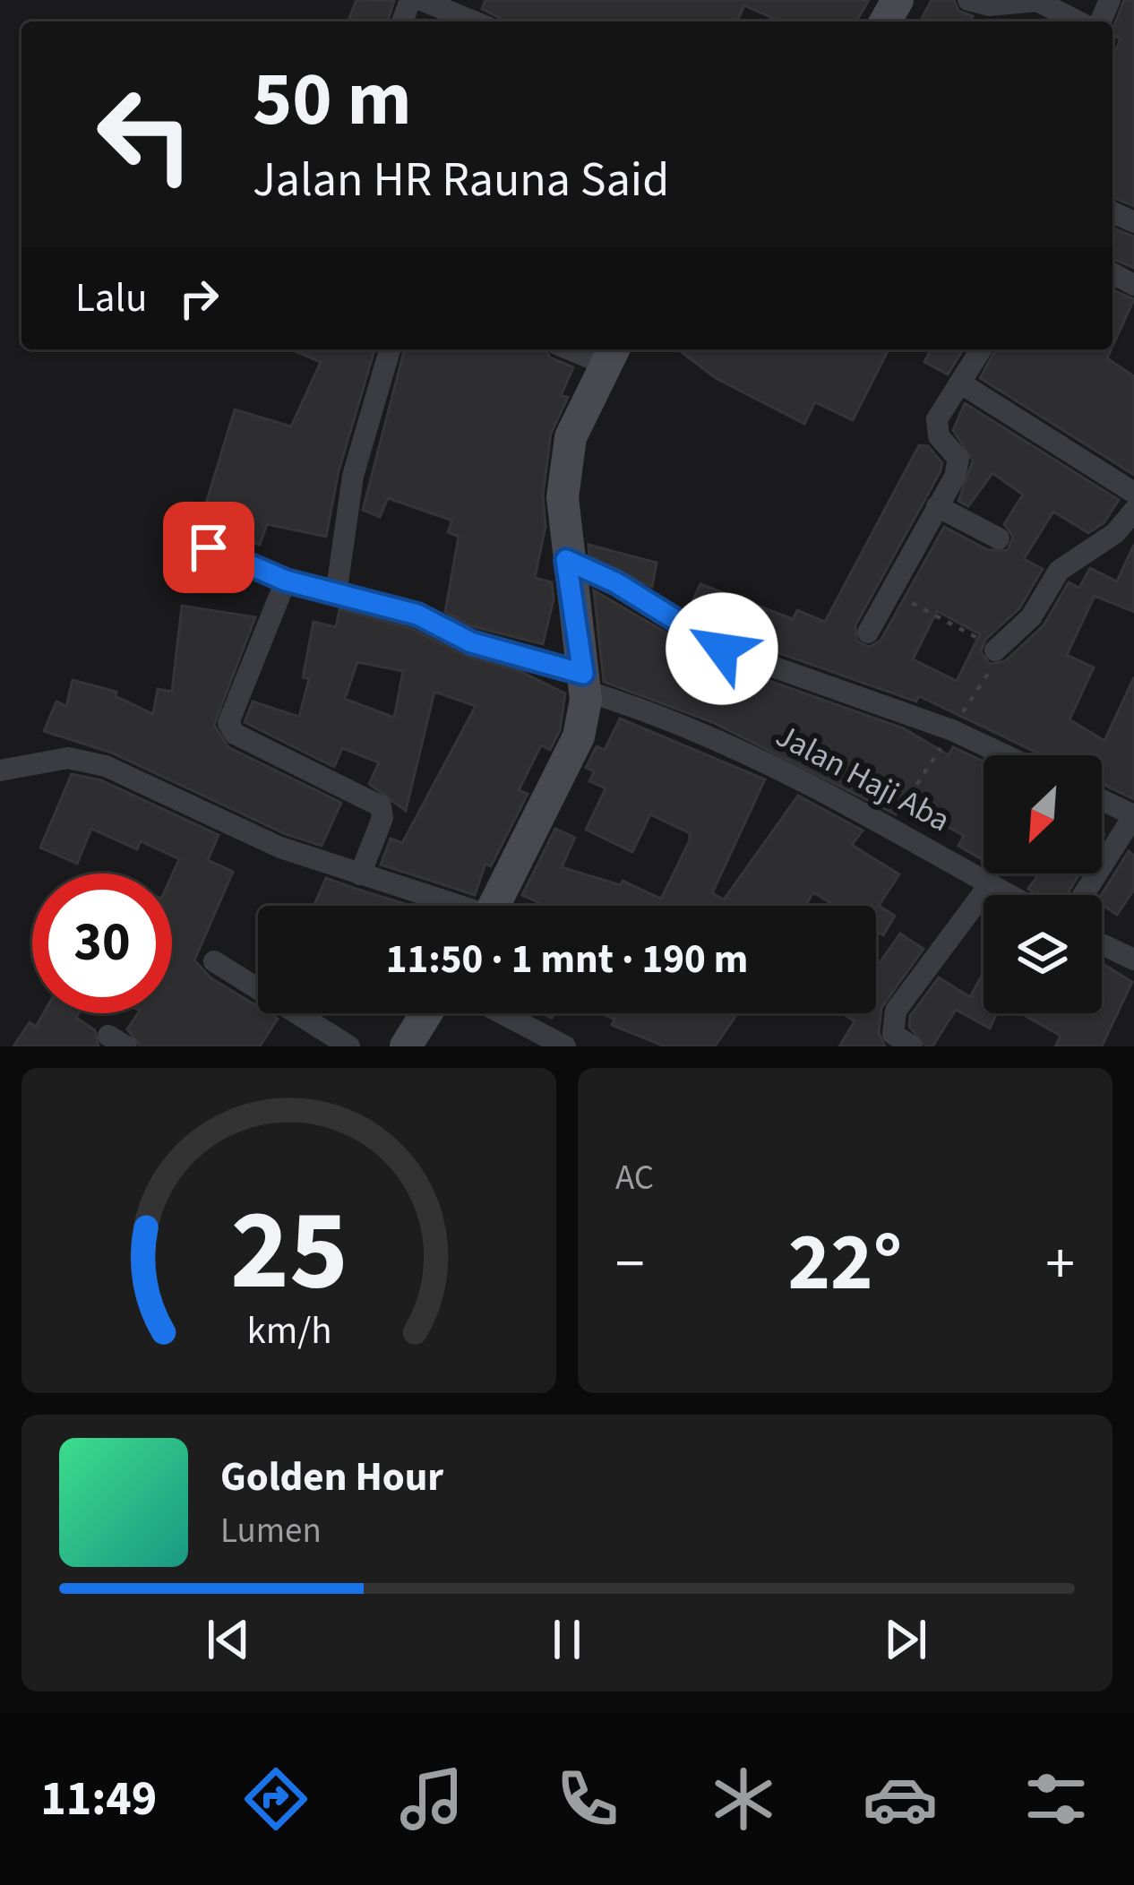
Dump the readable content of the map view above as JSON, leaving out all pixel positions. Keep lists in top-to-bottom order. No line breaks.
{"streets":{"street":["Jalan Haji Aba"]},"north":"bottom left","page":{"turn":["50 m","Jalan HR Rauna Said"],"then":"Lalu","limit":"30","trip":"11:50 · 1 mnt · 190 m","tile":"AC","heat":["−","22°","+"],"song":["Golden Hour","Lumen"],"tabs":"11:49","gauge":["25","km/h"]}}
